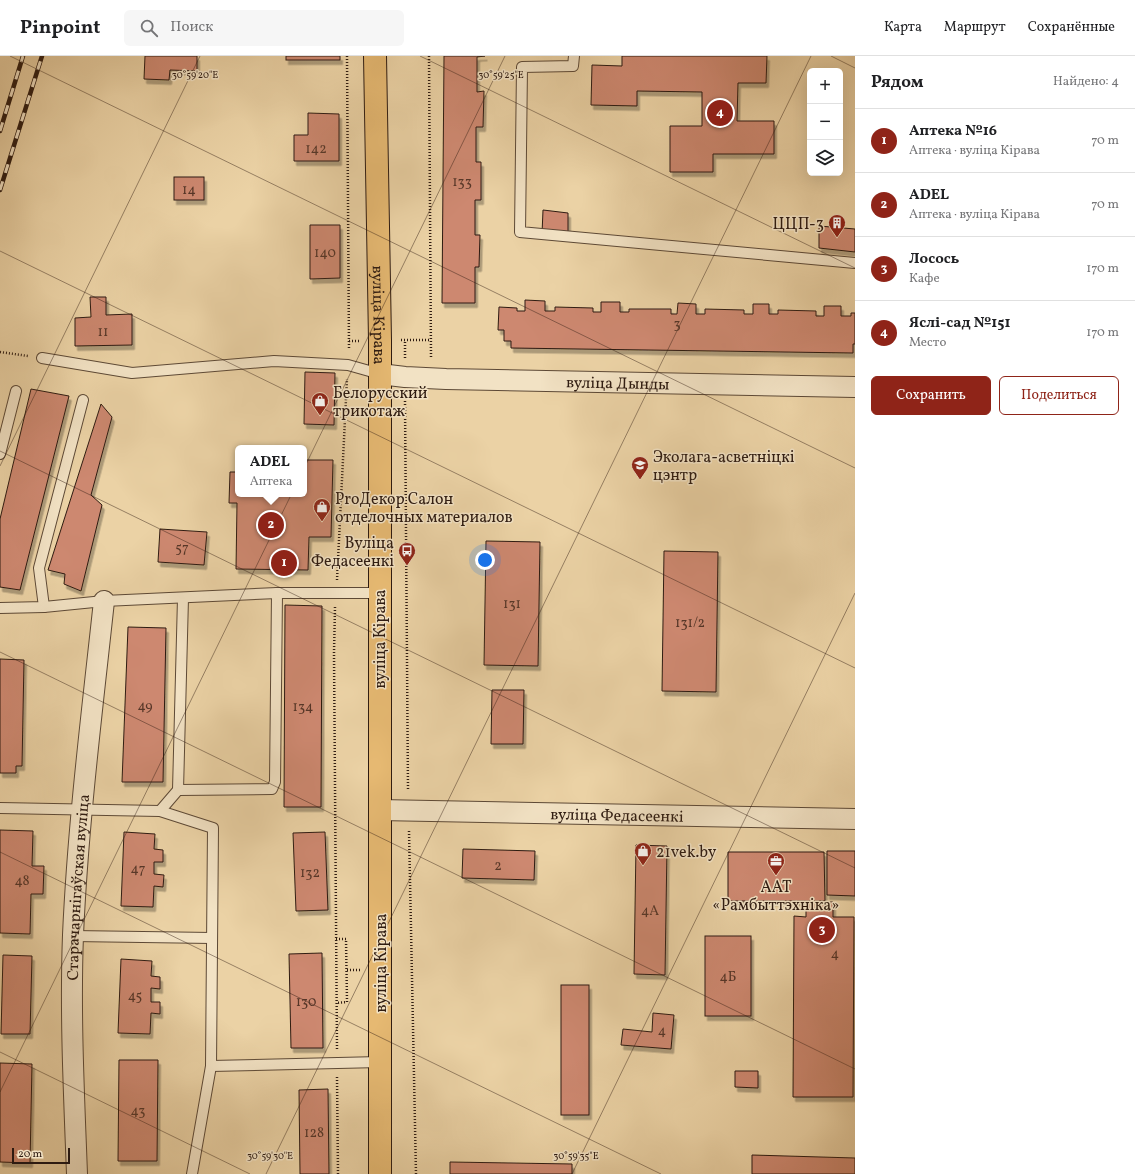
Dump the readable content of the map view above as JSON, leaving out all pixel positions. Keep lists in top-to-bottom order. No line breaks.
{"streets":{"main road":["вуліца Кірава"],"street":["вуліца Дынды","вуліца Федасеенкі","Старачарнігаўская вуліца"]},"crossings":[["вуліца Кірава","вуліца Дынды"],["вуліца Кірава","вуліца Федасеенкі"]],"places":{"building":["ЦЦП-3"],"shop":["Белорусский трикотаж","ProДекор Салон отделочных материалов","21vek.by"],"school or university":["Эколага-асветніцкі цэнтр"],"bus stop":["Вуліца Федасеенкі"],"office":["ААТ «Рамбыттэхніка»"]},"house_numbers":["142","133","14","140","3","11","57","131","131/2","49","134","2","47","132","48","4А","4","4Б","45","130","4","43","128"],"scale_bar":"20 m","page":{"header":"Pinpoint","search":"Поиск","nav":["Карта","Маршрут","Сохранённые"],"heading":["Рядом","Найдено: 4"],"map_buttons":["+","−"],"pins":["4","2","1","3"],"list":[{"mark":"1","name":"Аптека №16","note":"Аптека · вуліца Кірава","value":"70 m"},{"mark":"2","name":"ADEL","note":"Аптека · вуліца Кірава","value":"70 m"},{"mark":"3","name":"Лосось","note":"Кафе","value":"170 m"},{"mark":"4","name":"Яслі-сад №151","note":"Место","value":"170 m"}],"buttons":["Сохранить","Поделиться"],"popup":["ADEL","Аптека"],"scale":"20 m"},"coordinates":["30°59'20\"E","30°59'25\"E","30°59'30\"E","30°59'35\"E"]}
